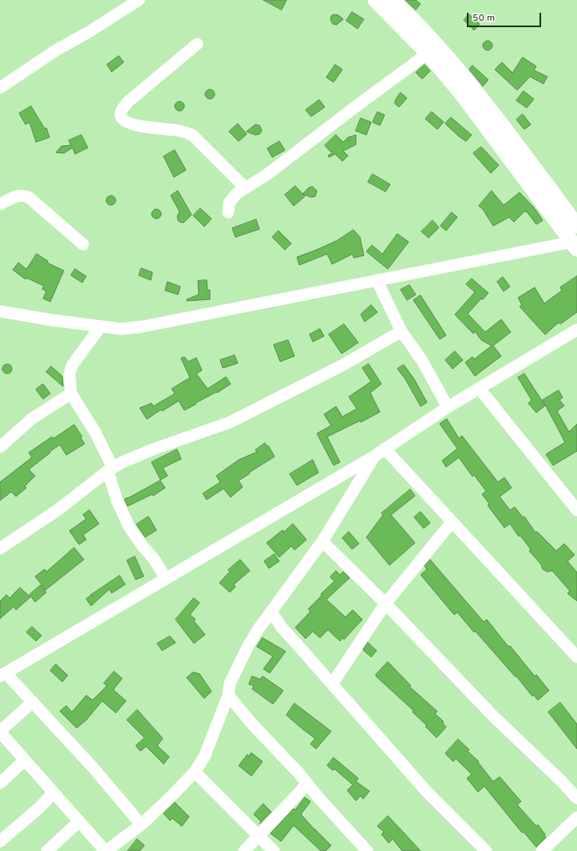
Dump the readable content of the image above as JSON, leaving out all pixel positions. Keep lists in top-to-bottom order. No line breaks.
{"scale_bar":"50 m"}
